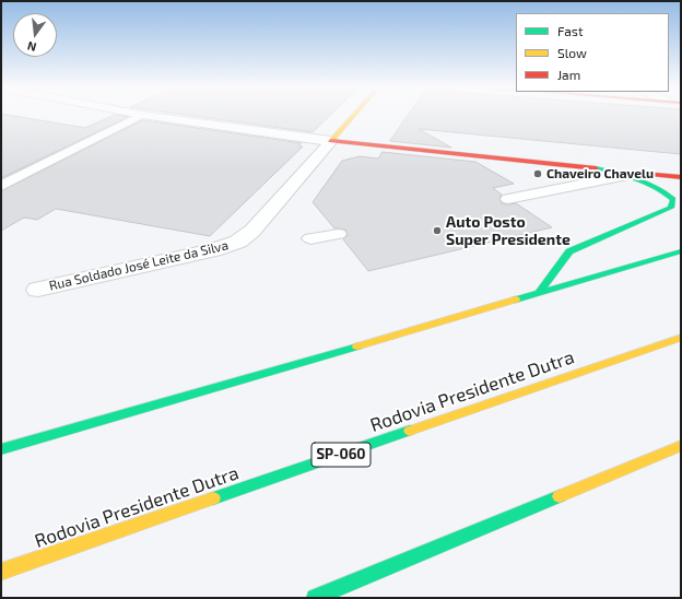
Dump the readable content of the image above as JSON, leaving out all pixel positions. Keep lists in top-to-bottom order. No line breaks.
{"streets":{"main road":["Rua Soldado José Leite da Silva","Rodovia Presidente Dutra","SP-060"]},"places":["Chaveiro Chavelu","Auto Posto Super Presidente"],"legend":["Fast","Slow","Jam"],"north":"bottom"}
